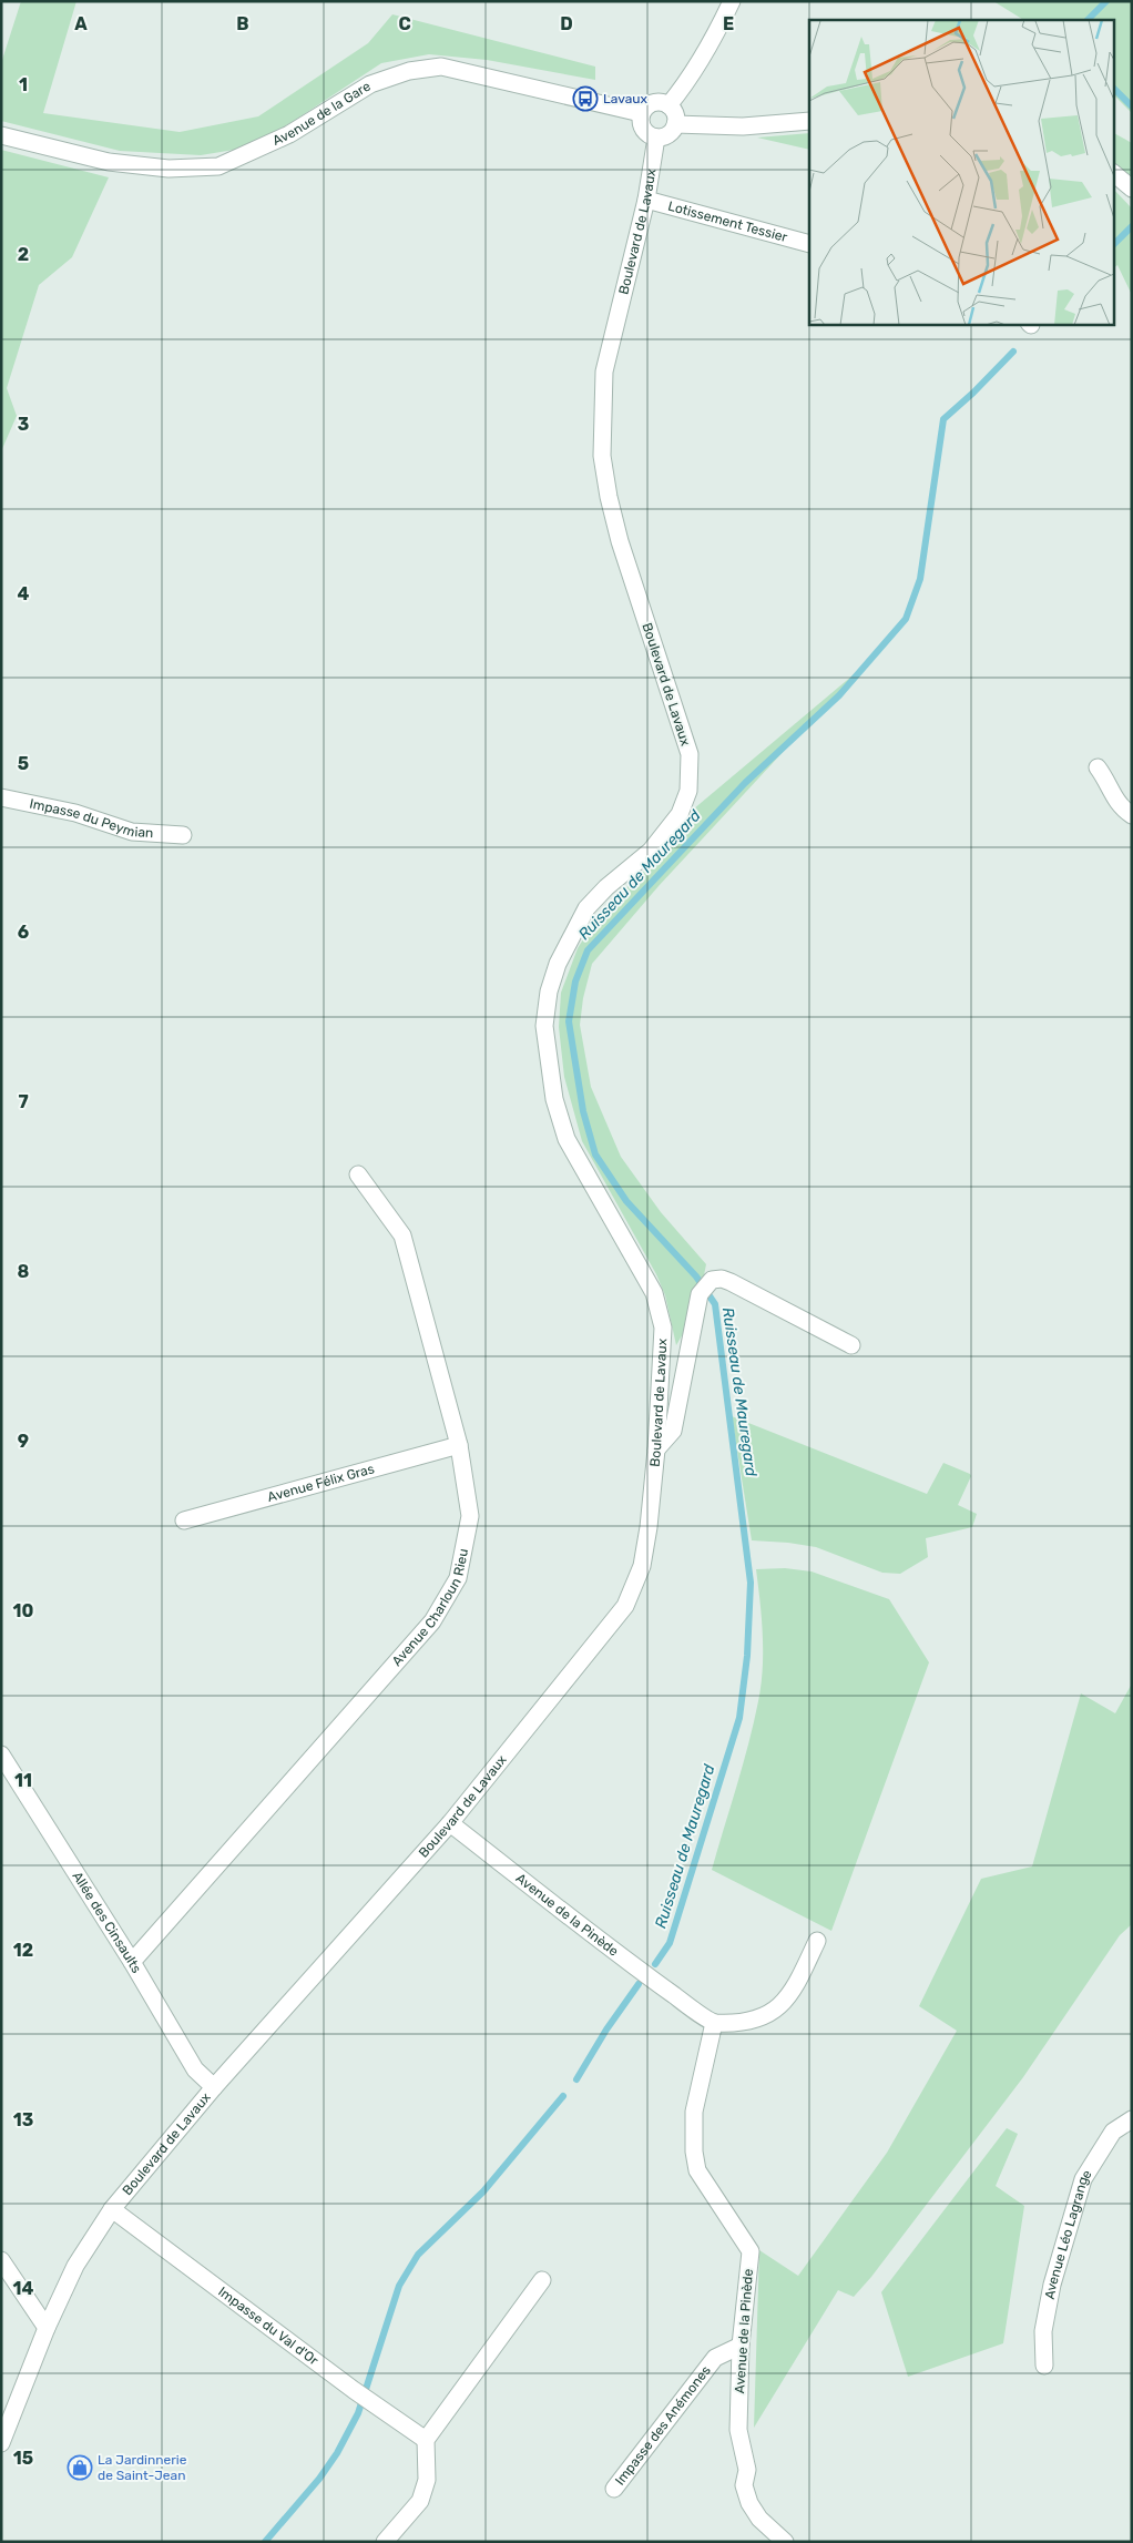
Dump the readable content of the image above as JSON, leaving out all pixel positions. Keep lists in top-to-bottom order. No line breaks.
{"streets":{"street":["Avenue de la Gare","Lotissement Tessier","Boulevard de Lavaux","Impasse du Peymian","Avenue Félix Gras","Avenue Charloun Rieu","Avenue de la Pinède","Allée des Cinsaults","Avenue Léo Lagrange","Impasse du Val d'Or","Impasse des Anémones"]},"crossings":[["Avenue de la Gare","Boulevard de Lavaux"],["Lotissement Tessier","Boulevard de Lavaux"],["Boulevard de Lavaux","Avenue de la Pinède"],["Boulevard de Lavaux","Allée des Cinsaults"],["Boulevard de Lavaux","Impasse du Val d'Or"],["Avenue Félix Gras","Avenue Charloun Rieu"],["Avenue Charloun Rieu","Allée des Cinsaults"],["Avenue de la Pinède","Impasse des Anémones"]],"water":["Ruisseau de Mauregard"],"places":{"bus stop":["Lavaux"],"shop":["La Jardinnerie de Saint-Jean"]},"grid":{"columns":["A","B","C","D","E"],"rows":["1","2","3","4","5","6","7","8","9","10","11","12","13","14","15"]}}
